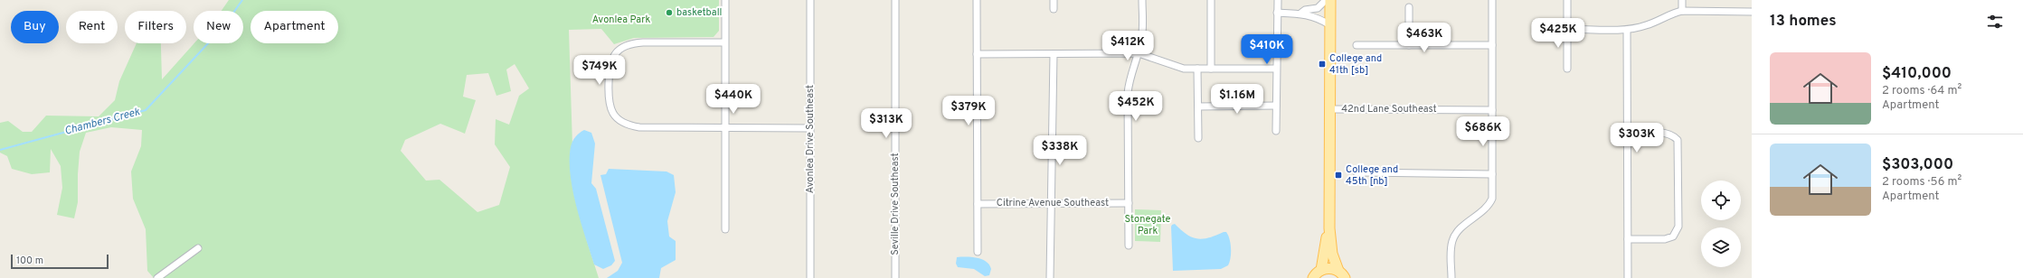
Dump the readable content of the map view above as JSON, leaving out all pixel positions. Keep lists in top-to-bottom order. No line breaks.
{"streets":{"street":["42nd Lane Southeast","Avonlea Drive Southeast","Citrine Avenue Southeast","Seville Drive Southeast"]},"water":["Chambers Creek"],"parks":["Avonlea Park","Stonegate Park"],"places":{"other":["basketball"],"transit":["College and 41th [sb]","College and 45th [nb]"]},"scale_bar":"100 m","page":{"heading":"13 homes","chip":["Buy","Rent","Filters","New","Apartment"],"price":["$425K","$463K","$412K","$410K","$749K","$440K","$1.16M","$452K","$379K","$313K","$686K","$303K","$338K"],"list":[{"name":"$410,000","note":"2 rooms · 64 m² · Apartment"},{"name":"$303,000","note":"2 rooms · 56 m² · Apartment"}],"scale":"100 m"}}
